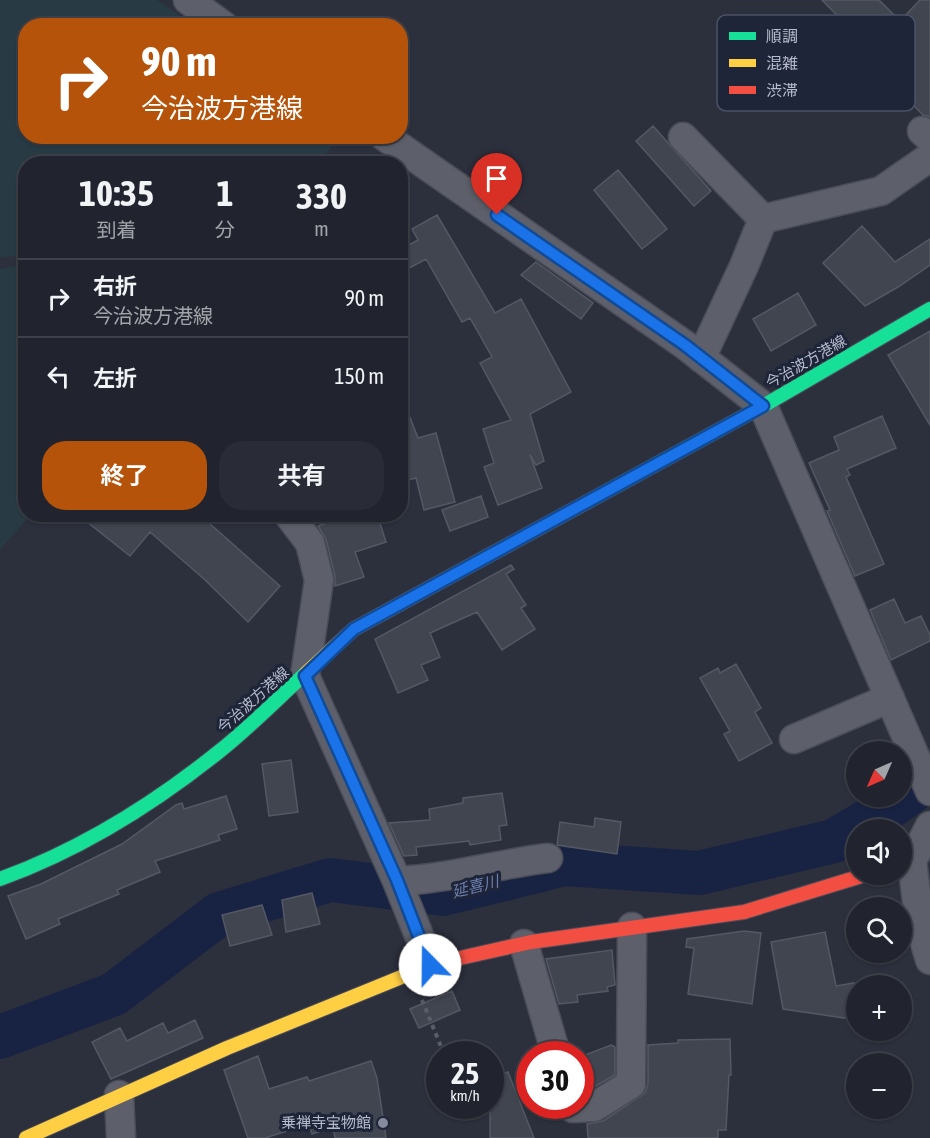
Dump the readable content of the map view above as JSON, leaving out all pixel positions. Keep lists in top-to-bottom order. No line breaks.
{"streets":{"main road":["今治波方港線"]},"water":["延喜川"],"places":["乗禅寺宝物館"],"legend":["順調","混雑","渋滞"],"north":"bottom left","page":{"turn":["90 m","今治波方港線"],"eta":["10:35","到着","1","分","330","m"],"list":[{"name":"右折","note":"今治波方港線","value":"90 m"},{"name":"左折","value":"150 m"}],"buttons":["終了","共有"],"map_buttons":["+","−"],"speed":"25 km/h","limit":"30"}}
